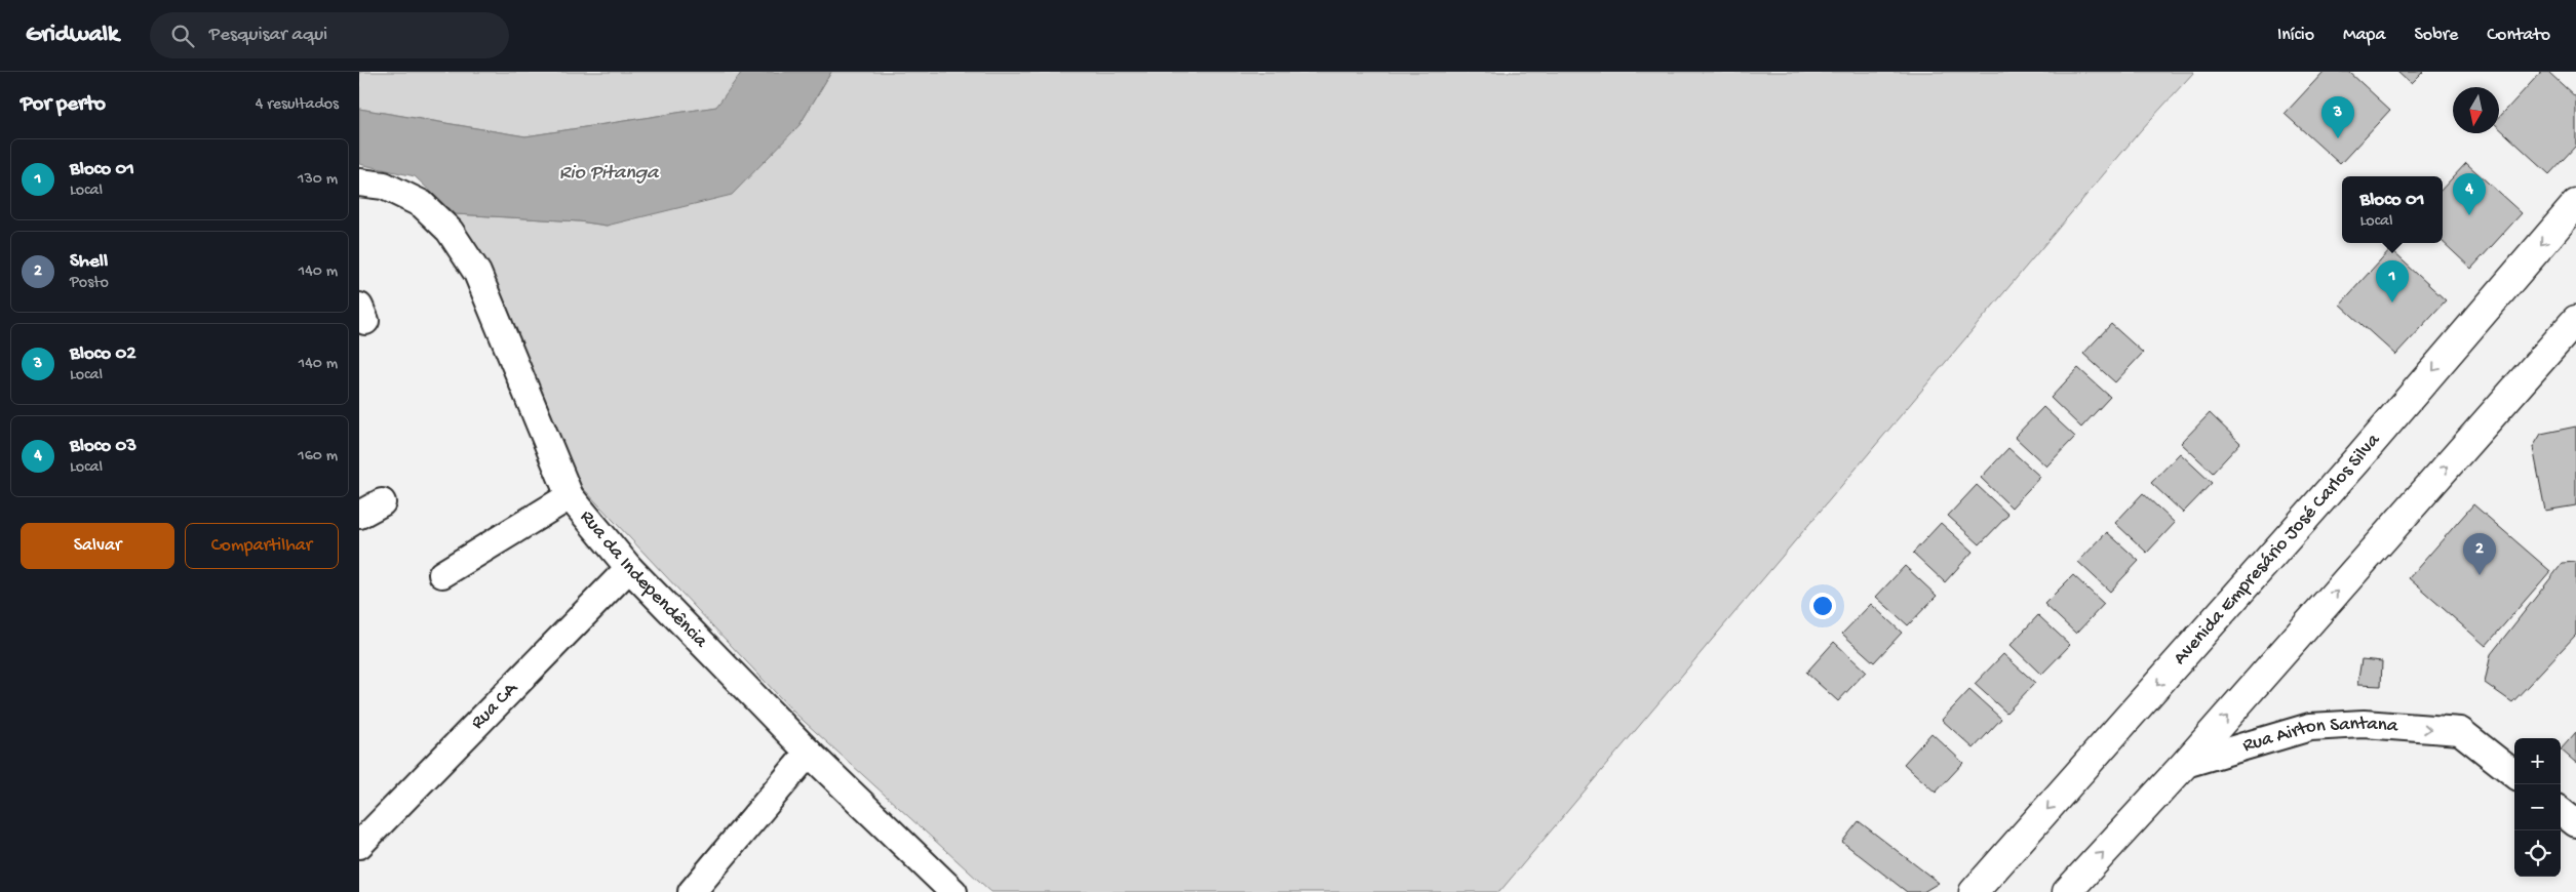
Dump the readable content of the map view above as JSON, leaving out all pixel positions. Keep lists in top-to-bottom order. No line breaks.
{"streets":{"main road":["Avenida Empresário José Carlos Silva"],"street":["Rua da Independência","Rua CA","Rua Airton Santana"]},"crossings":[["Rua da Independência","Rua CA"]],"one_way":["Rua Airton Santana"],"water":["Rio Pitanga"],"north":"bottom","page":{"header":"Gridwalk","search":"Pesquisar aqui","nav":["Início","Mapa","Sobre","Contato"],"heading":["Por perto","4 resultados"],"pins":["3","4","1","2"],"list":[{"mark":"1","name":"Bloco 01","note":"Local","value":"130 m"},{"mark":"2","name":"Shell","note":"Posto","value":"140 m"},{"mark":"3","name":"Bloco 02","note":"Local","value":"140 m"},{"mark":"4","name":"Bloco 03","note":"Local","value":"160 m"}],"popup":["Bloco 01","Local"],"buttons":["Salvar","Compartilhar"],"map_buttons":["+","−"]}}
